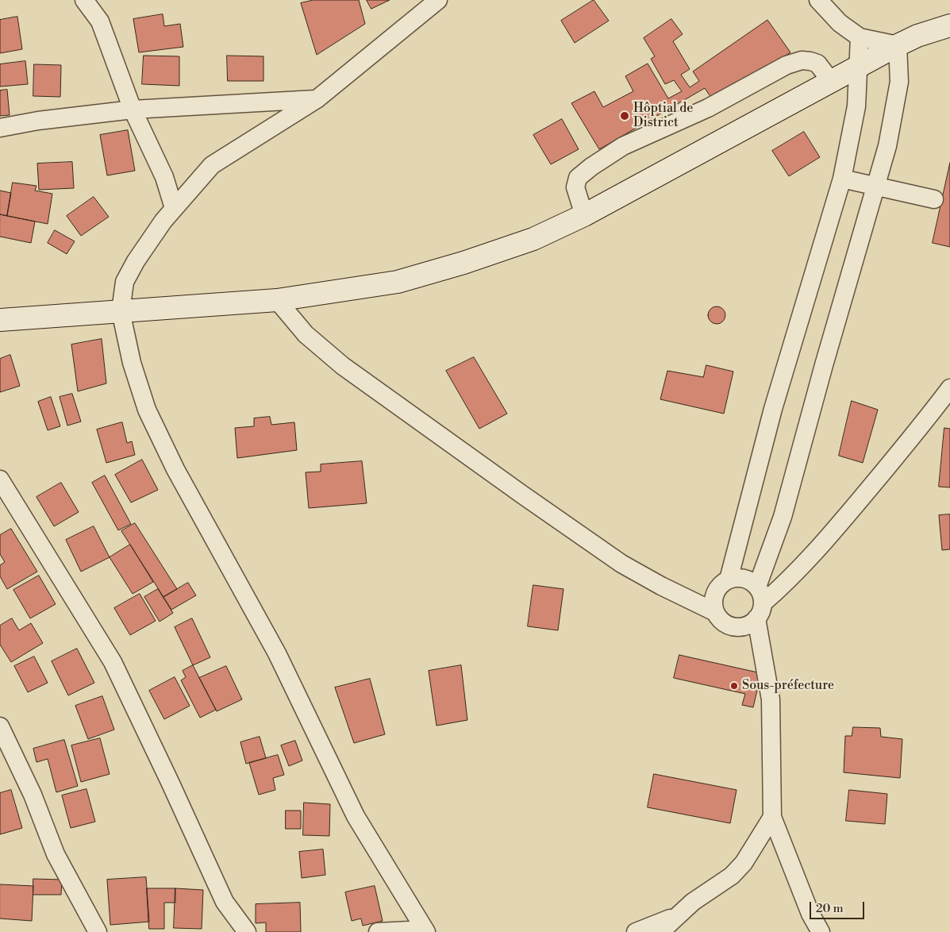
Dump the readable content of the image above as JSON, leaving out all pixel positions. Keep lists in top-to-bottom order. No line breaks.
{"places":["Hôptial de District","Sous-préfecture"],"scale_bar":"20 m"}
